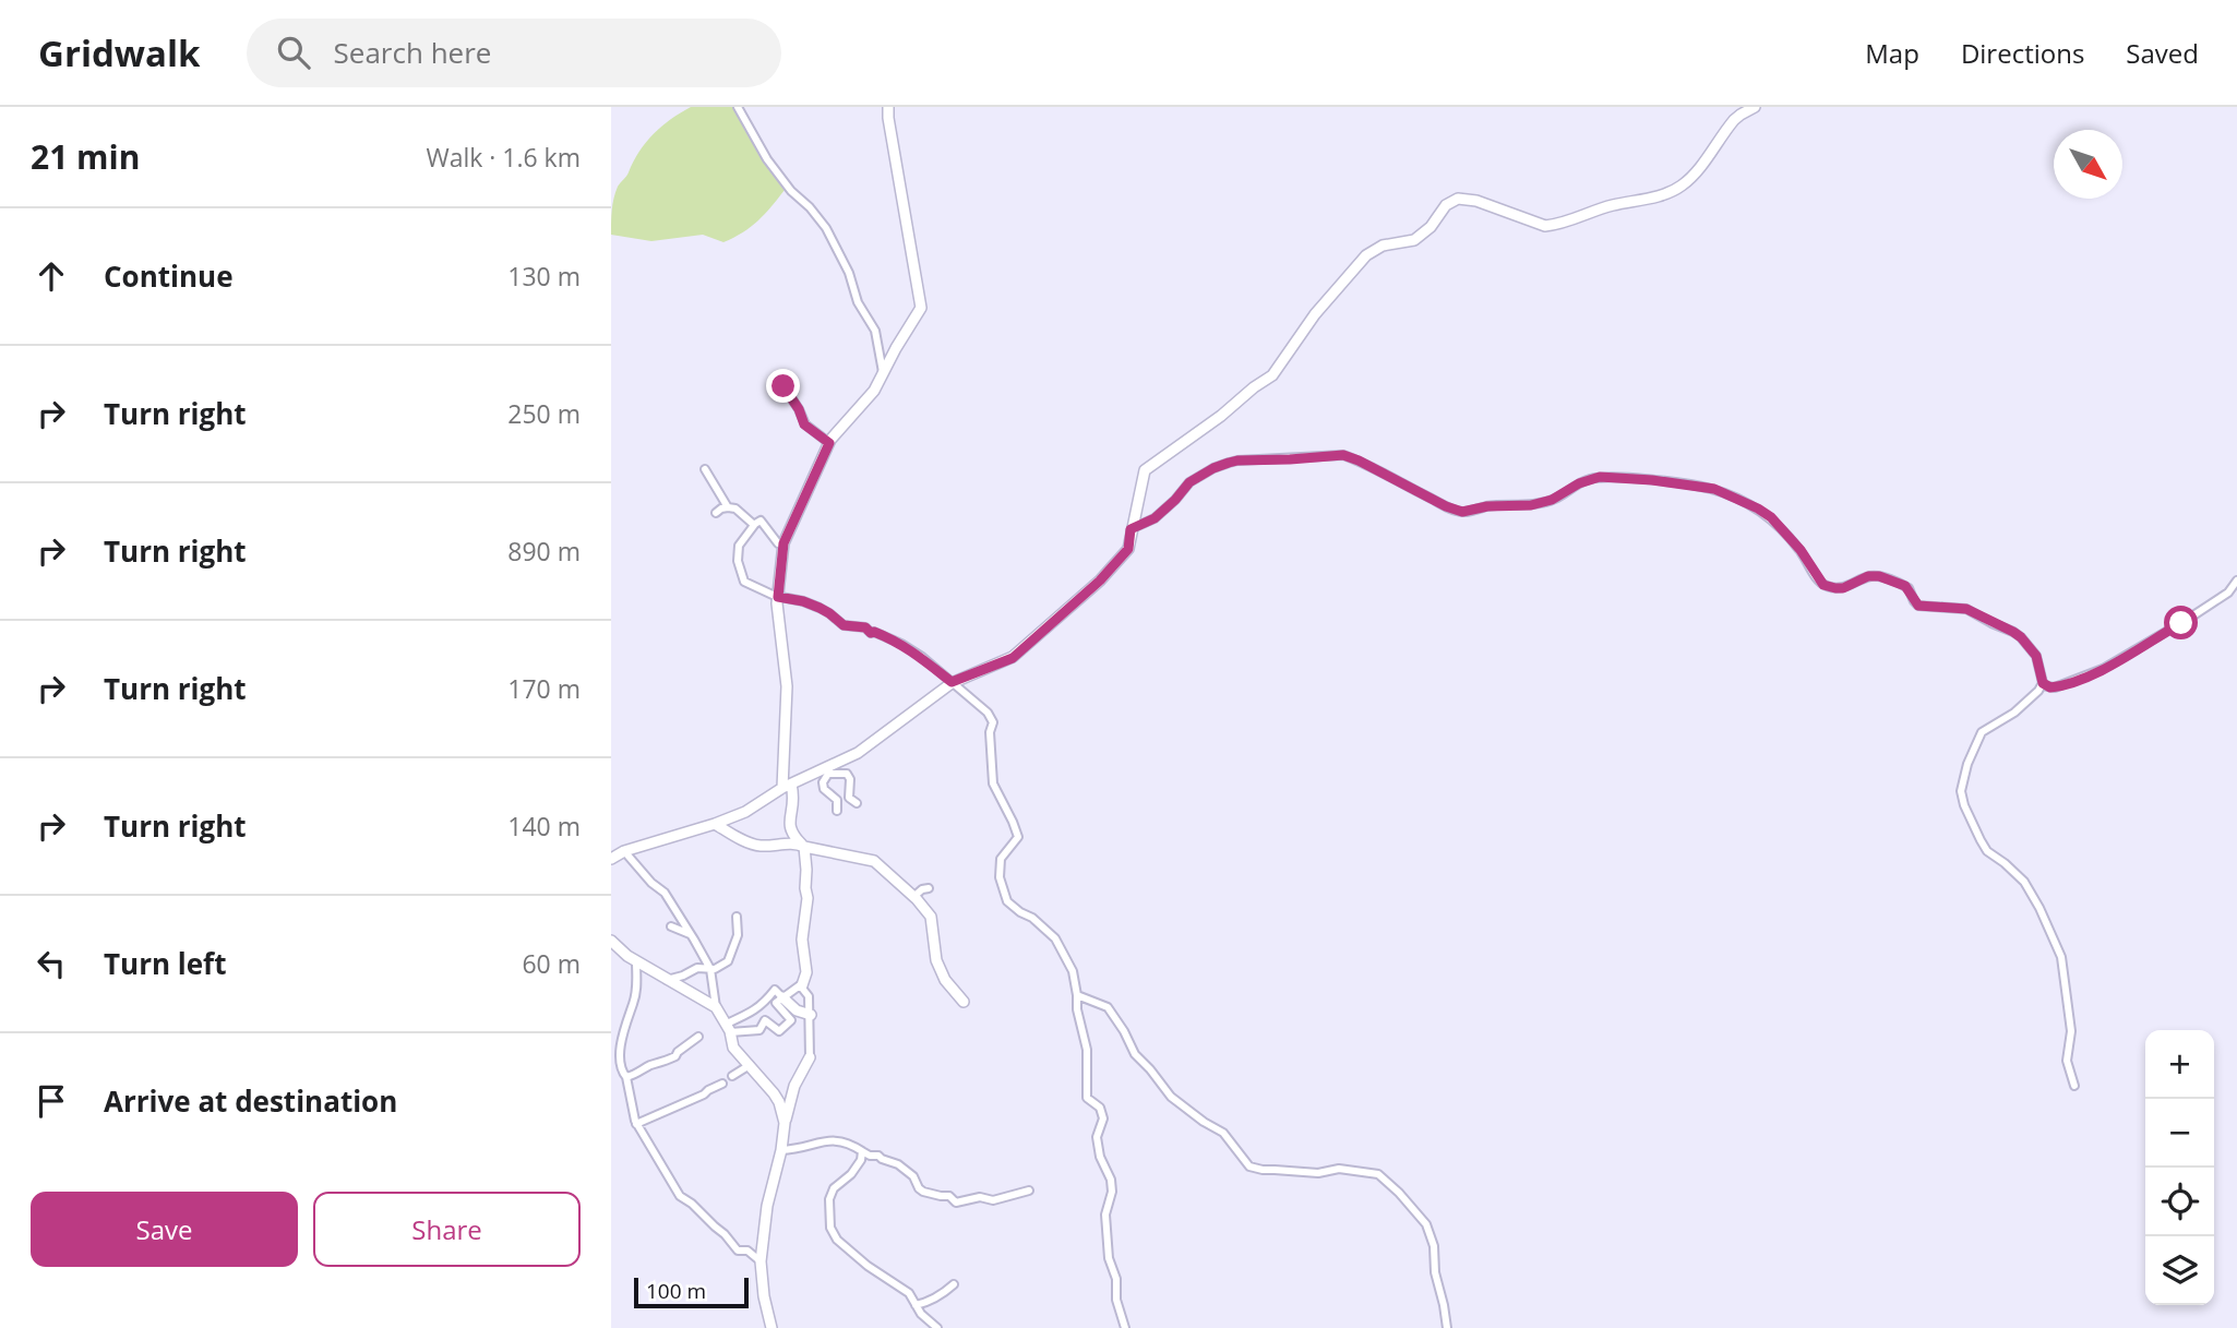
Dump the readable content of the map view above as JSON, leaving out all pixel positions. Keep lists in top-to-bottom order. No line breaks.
{"scale_bar":"100 m","north":"bottom right","page":{"header":"Gridwalk","search":"Search here","nav":["Map","Directions","Saved"],"heading":["21 min","Walk · 1.6 km"],"list":[["Continue","130 m"],["Turn right","250 m"],["Turn right","890 m"],["Turn right","170 m"],["Turn right","140 m"],["Turn left","60 m"],"Arrive at destination"],"map_buttons":["+","−"],"buttons":["Save","Share"],"scale":"100 m"}}
